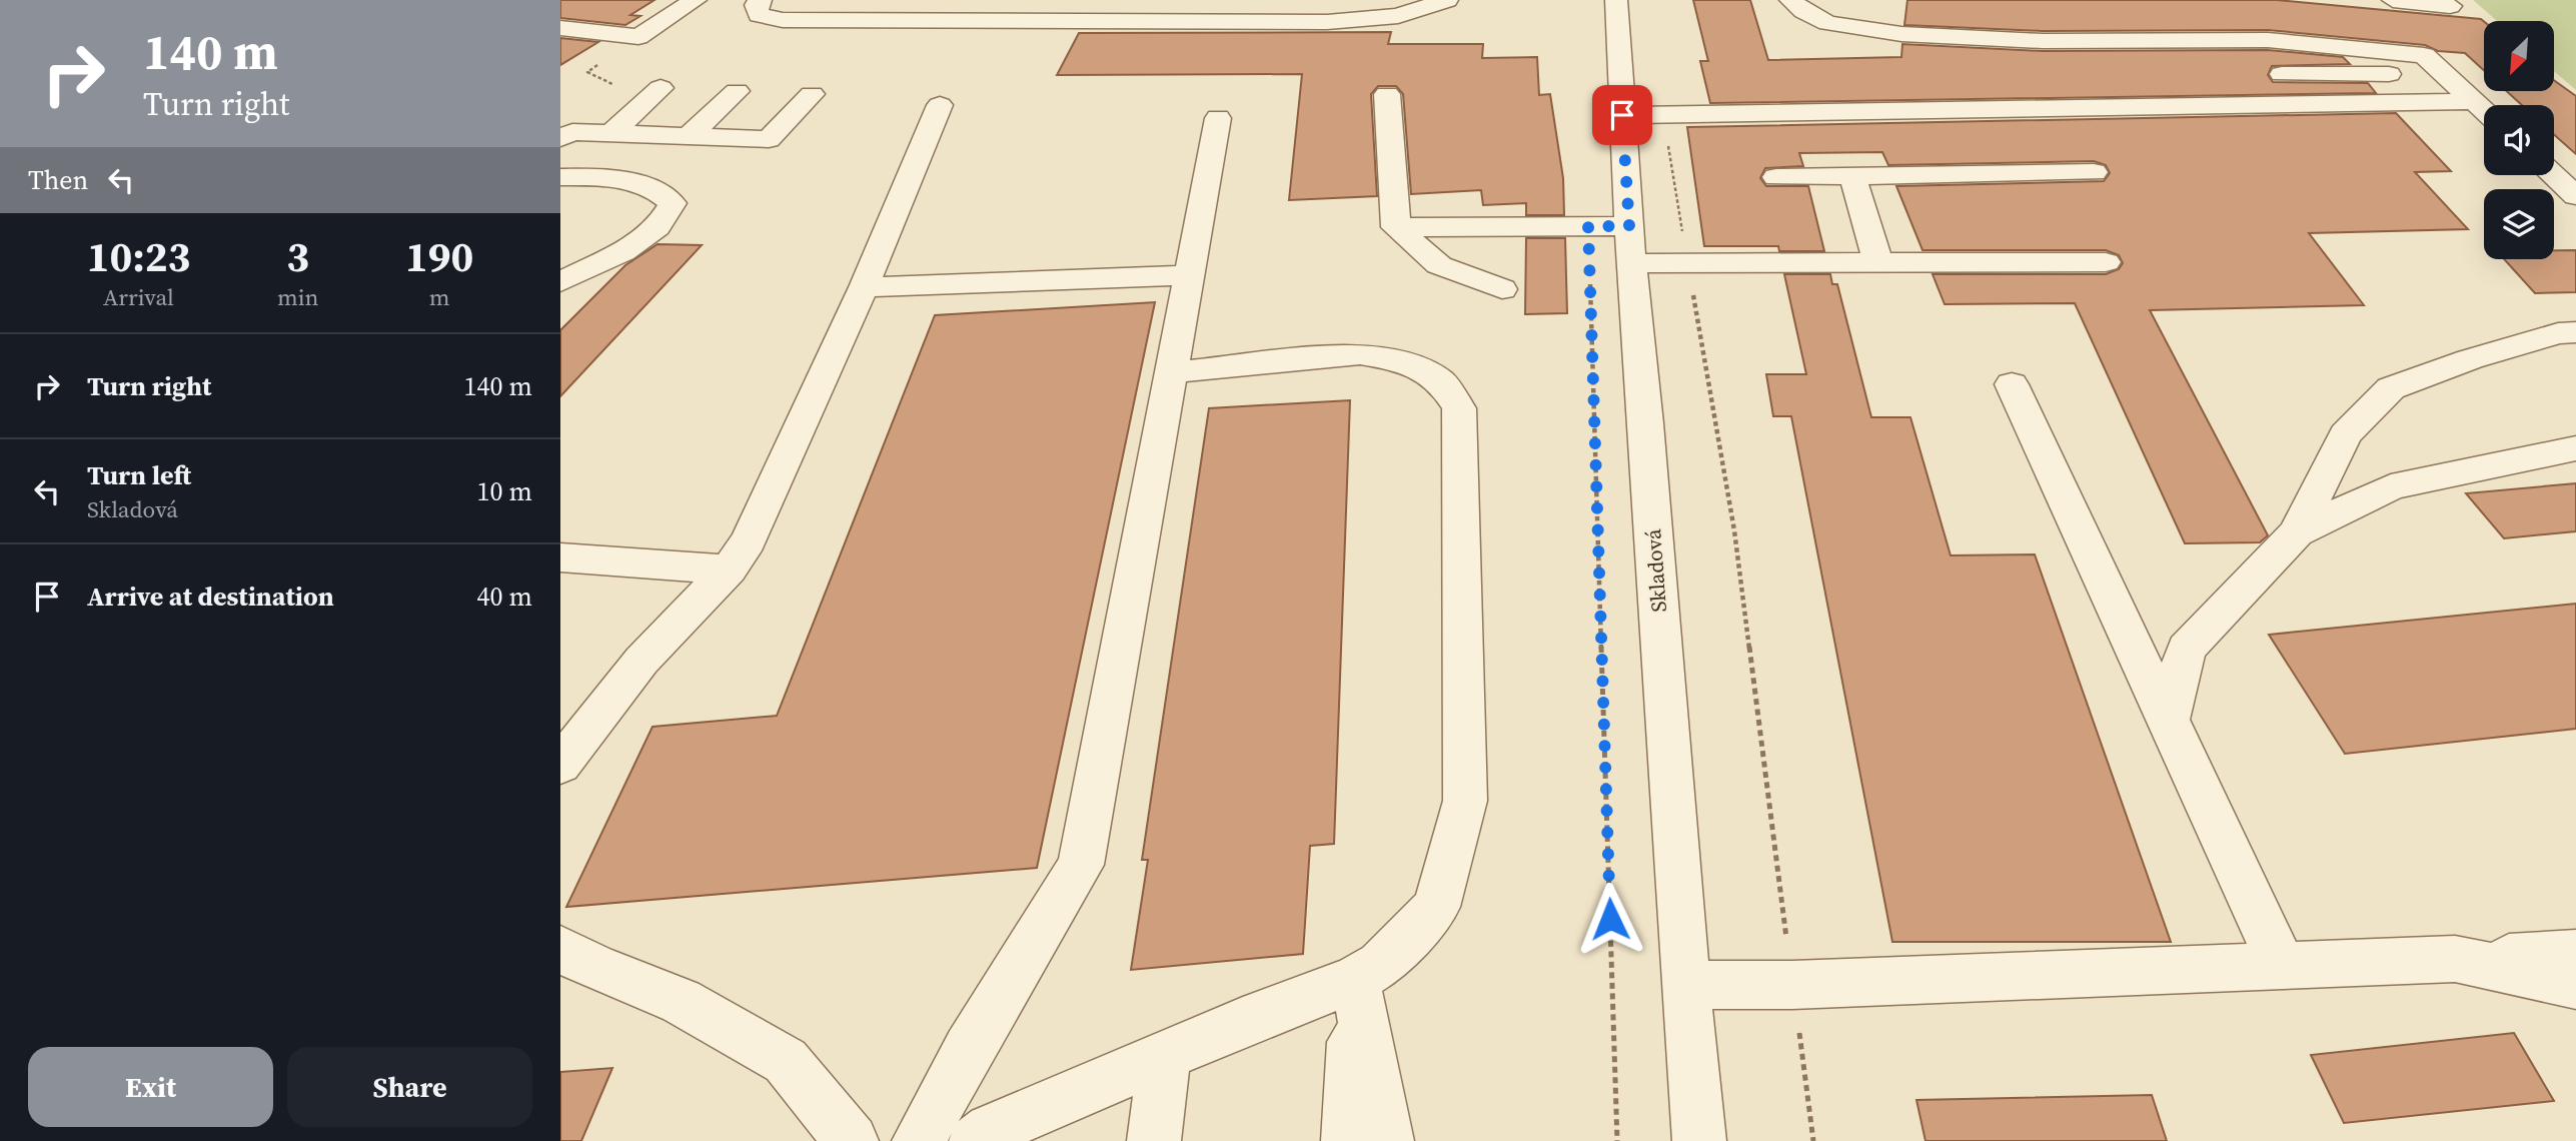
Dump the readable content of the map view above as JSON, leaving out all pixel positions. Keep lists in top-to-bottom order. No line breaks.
{"streets":{"street":["Skladová"]},"north":"bottom left","page":{"turn":["140 m","Turn right"],"then":"Then","eta":["10:23","Arrival","3","min","190","m"],"list":[{"name":"Turn right","value":"140 m"},{"name":"Turn left","note":"Skladová","value":"10 m"},{"name":"Arrive at destination","value":"40 m"}],"buttons":["Exit","Share"]}}
